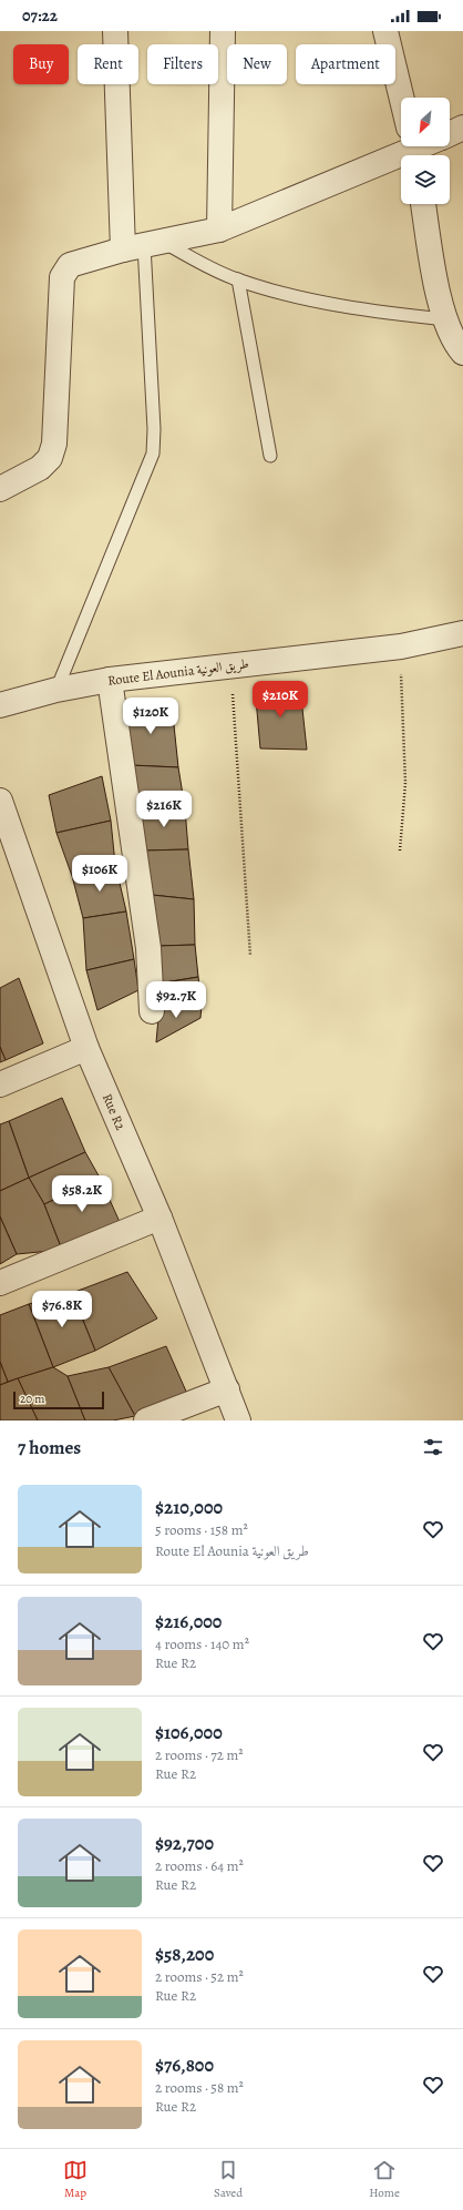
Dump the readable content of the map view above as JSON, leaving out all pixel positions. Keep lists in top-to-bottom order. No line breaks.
{"streets":{"street":["Route El Aounia طريق العونية","Rue R2"]},"scale_bar":"20 m","north":"bottom left","page":{"status":"07:22","chip":["Buy","Rent","Filters","New","Apartment"],"price":["$210K","$120K","$216K","$106K","$92.7K","$58.2K","$76.8K"],"scale":"20 m","heading":"7 homes","list":[{"name":"$210,000","note":"5 rooms · 158 m² · Route El Aounia طريق العونية"},{"name":"$216,000","note":"4 rooms · 140 m² · Rue R2"},{"name":"$106,000","note":"2 rooms · 72 m² · Rue R2"},{"name":"$92,700","note":"2 rooms · 64 m² · Rue R2"},{"name":"$58,200","note":"2 rooms · 52 m² · Rue R2"},{"name":"$76,800","note":"2 rooms · 58 m² · Rue R2"}],"tabs":["Map","Saved","Home"]}}
